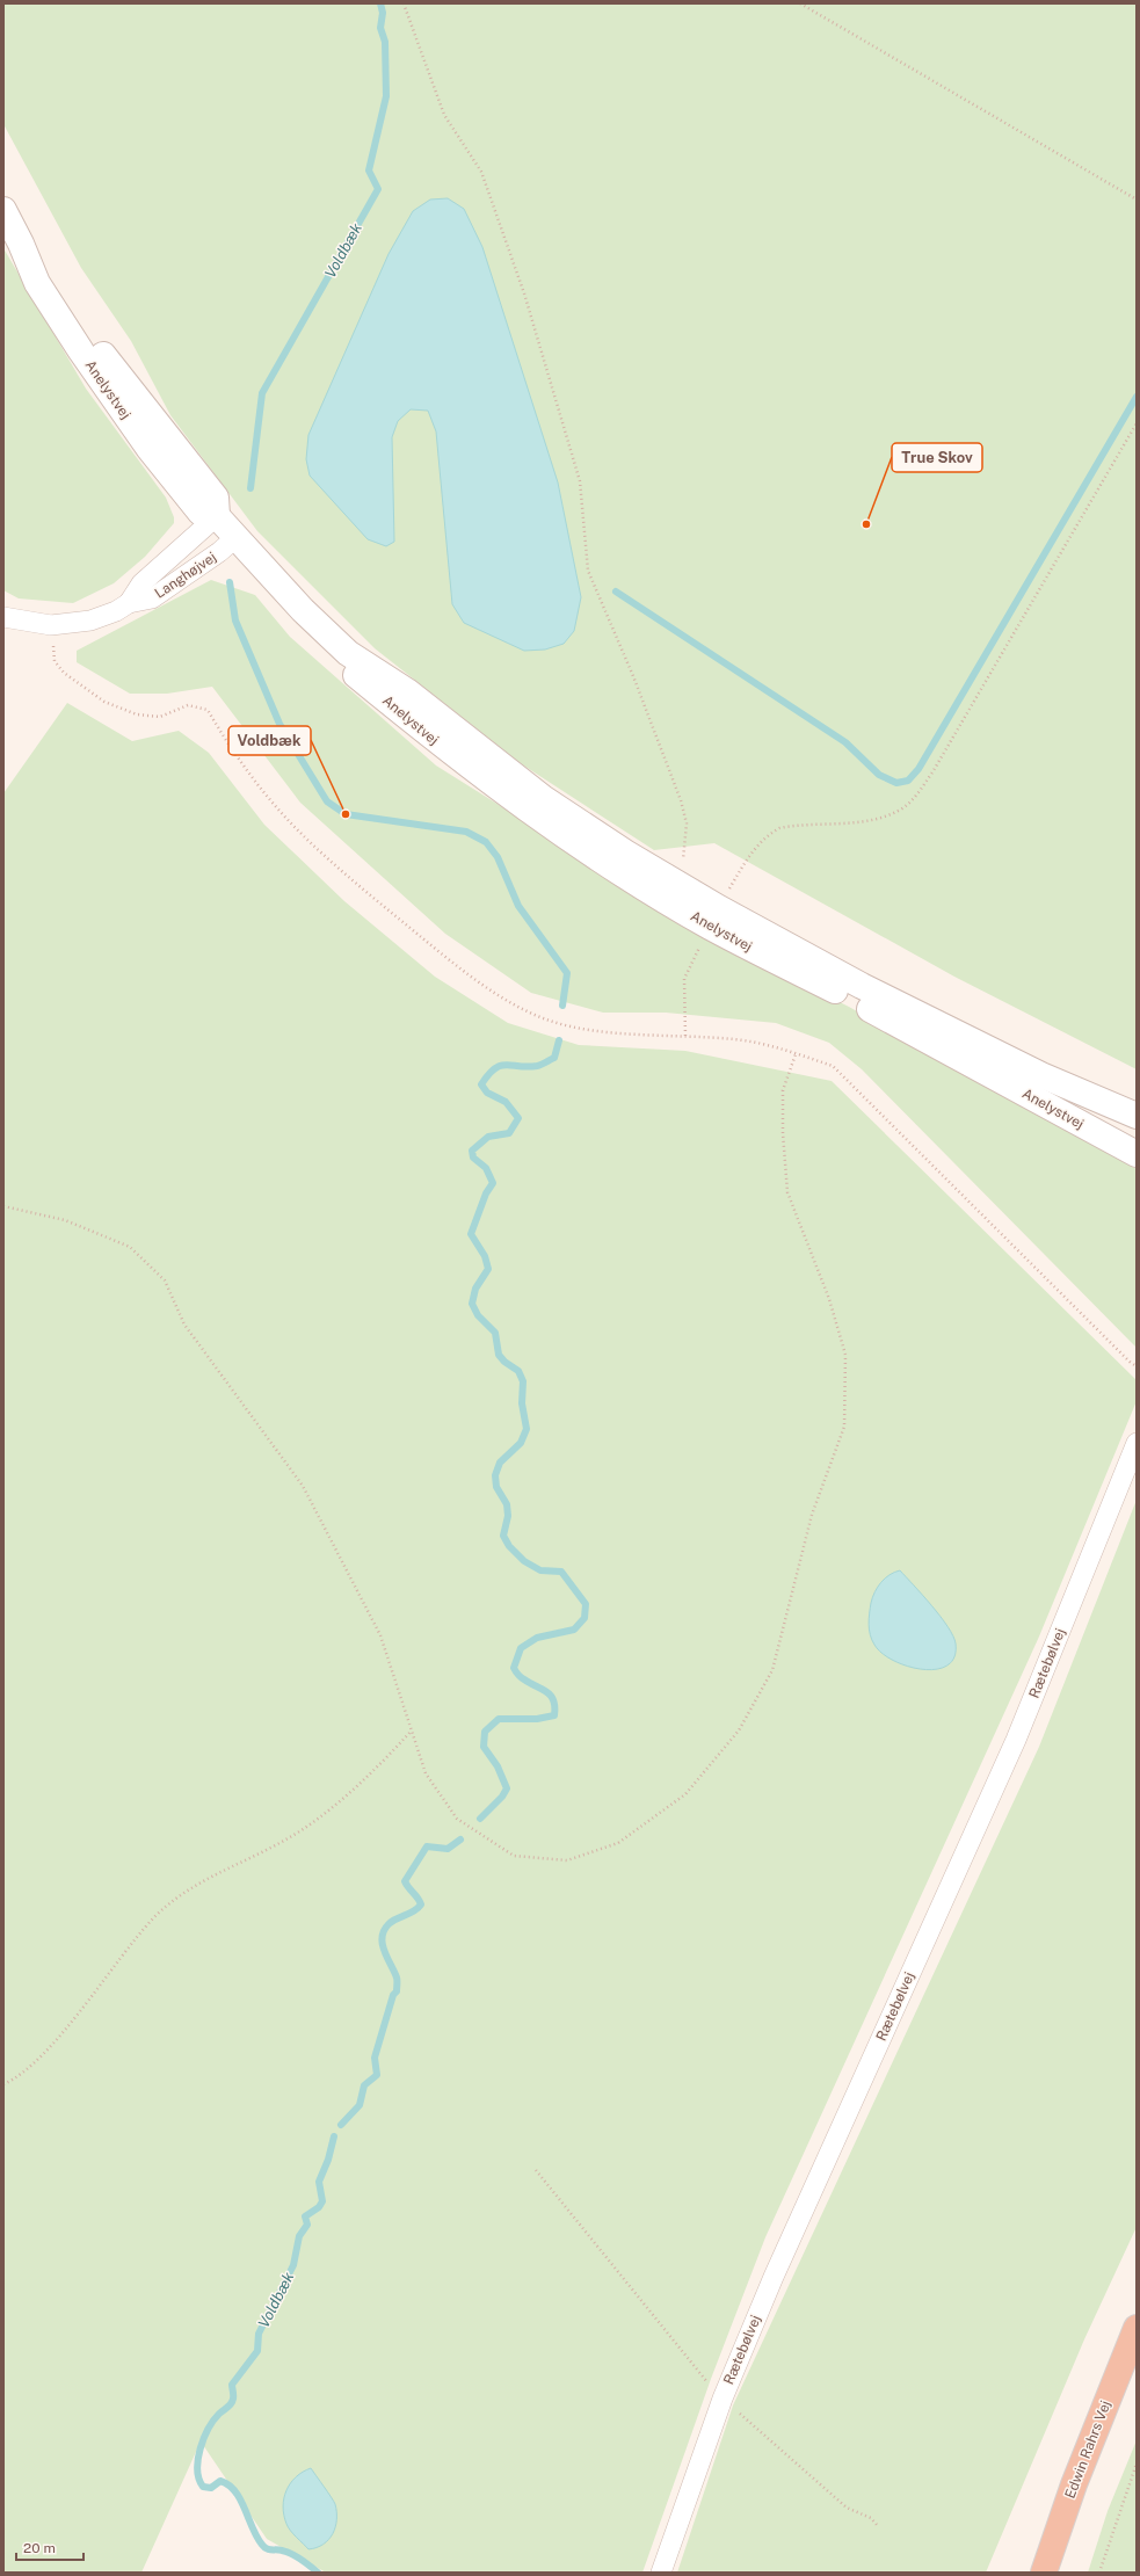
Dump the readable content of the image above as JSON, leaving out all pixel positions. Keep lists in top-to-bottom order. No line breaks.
{"streets":{"highway":["Edwin Rahrs Vej"],"street":["Anelystvej","Langhøjvej","Rætebølvej"]},"crossings":[["Anelystvej","Langhøjvej"]],"water":["Voldbæk"],"places":["True Skov","Voldbæk"],"scale_bar":"20 m"}
